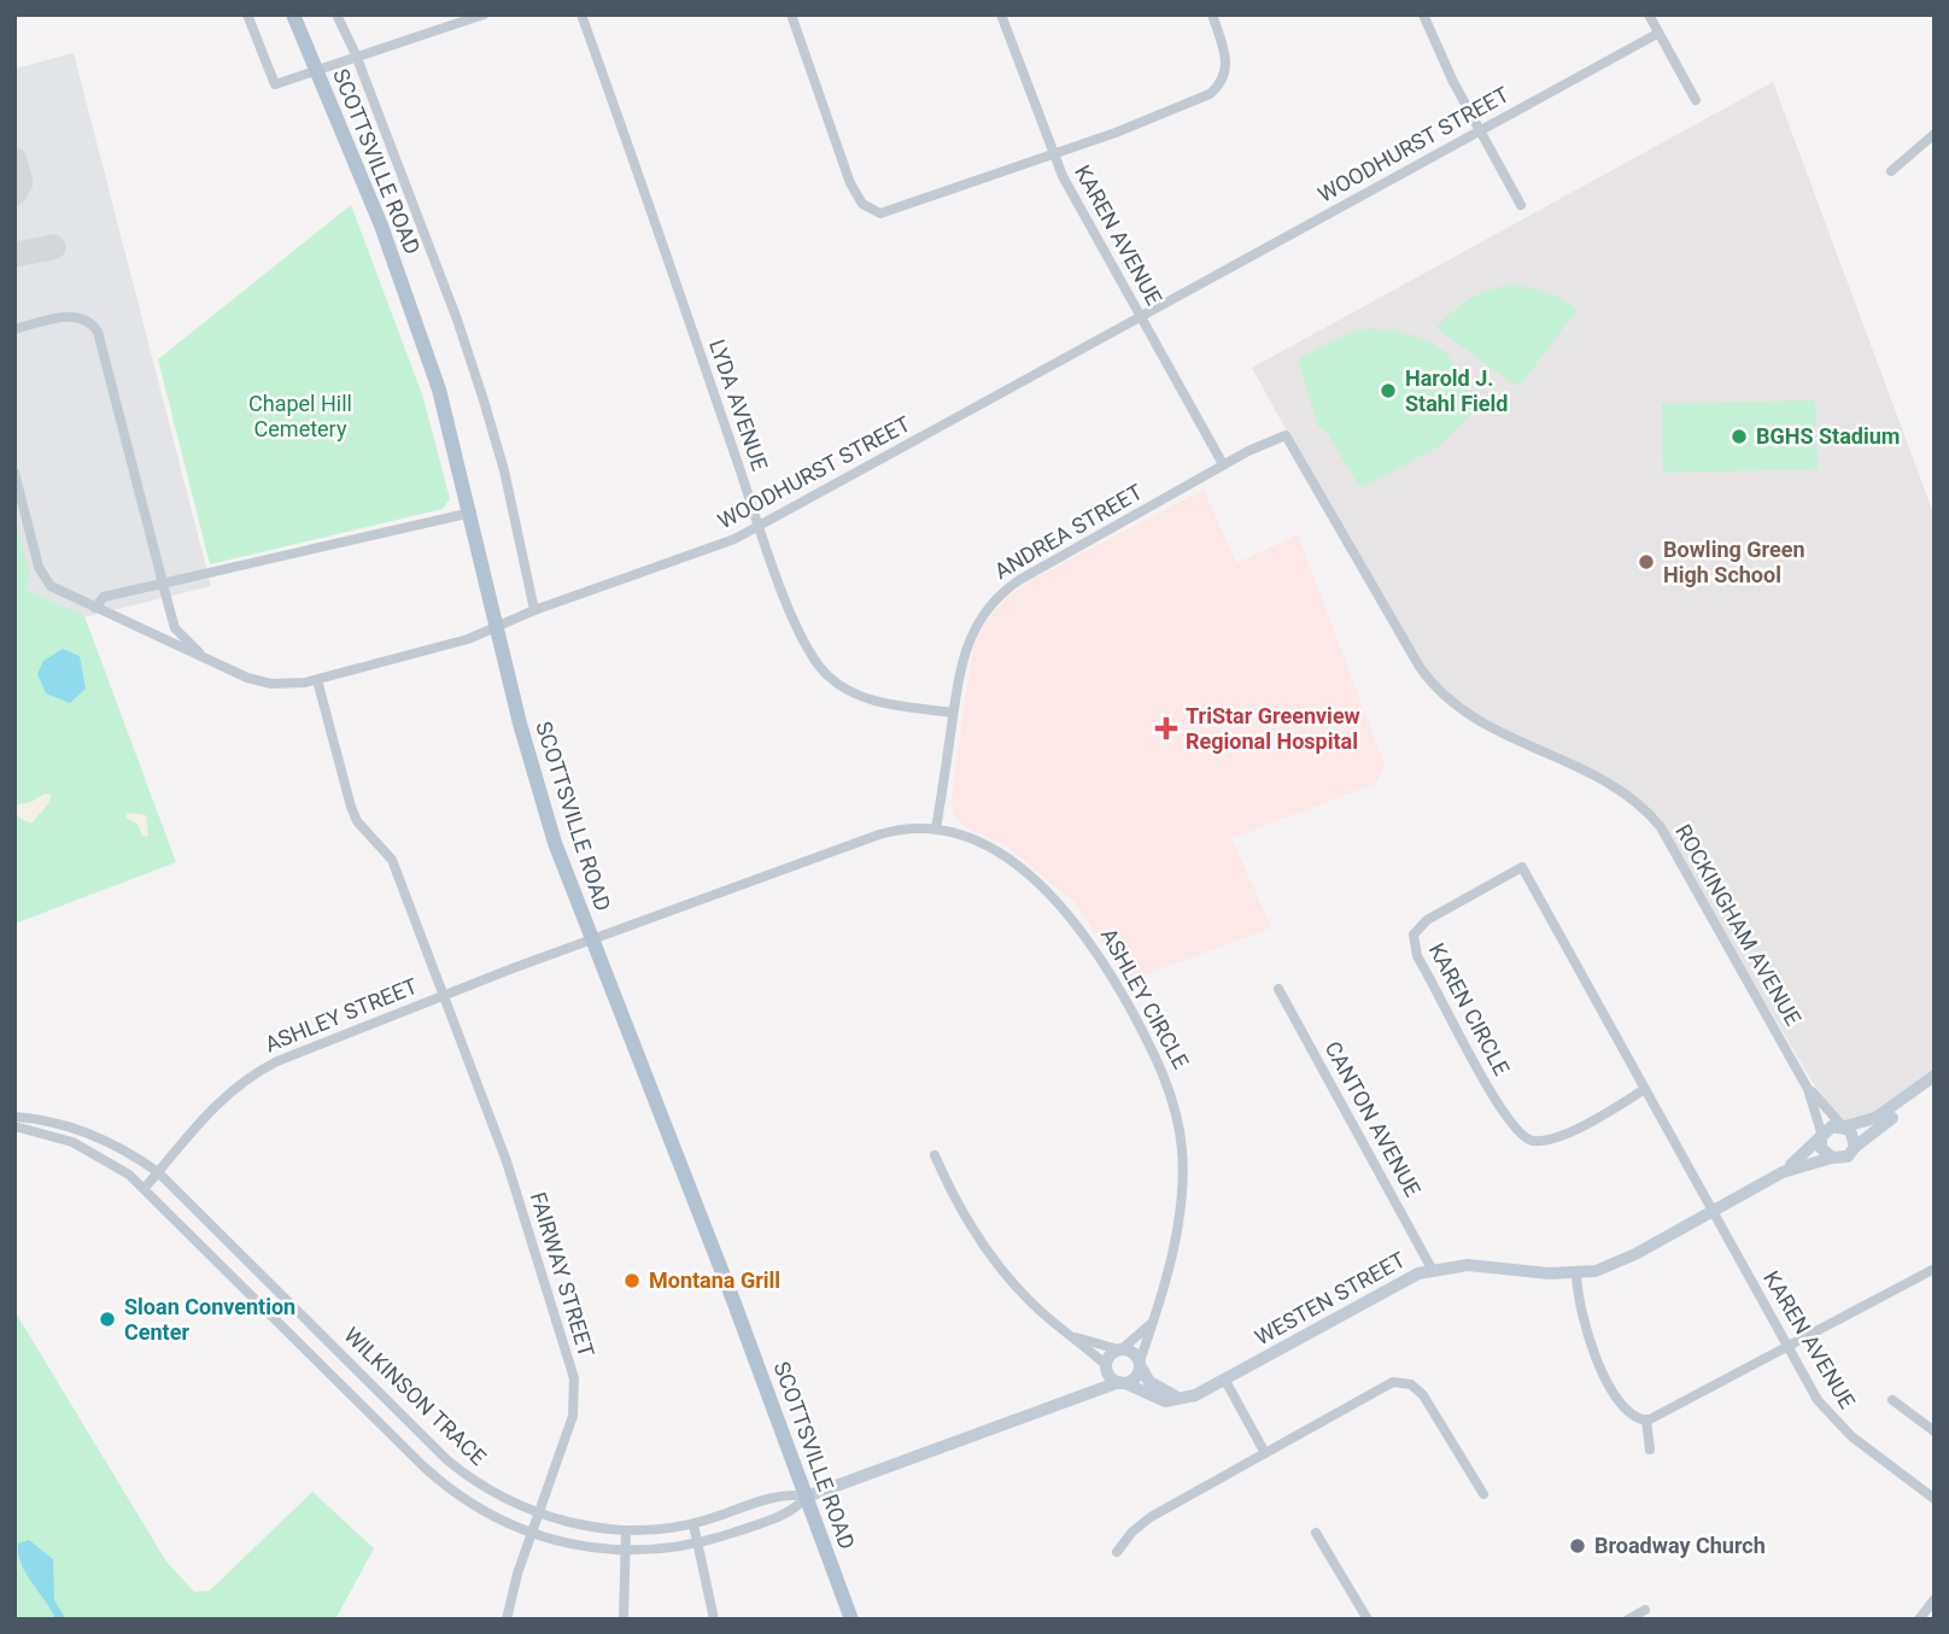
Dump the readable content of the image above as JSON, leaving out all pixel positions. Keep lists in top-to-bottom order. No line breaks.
{"streets":{"main road":["SCOTTSVILLE ROAD"],"street":["WOODHURST STREET","KAREN AVENUE","LYDA AVENUE","ANDREA STREET","ROCKINGHAM AVENUE","ASHLEY CIRCLE","KAREN CIRCLE","ASHLEY STREET","CANTON AVENUE","FAIRWAY STREET","WESTEN STREET","WILKINSON TRACE"]},"crossings":[["WOODHURST STREET","SCOTTSVILLE ROAD"],["WOODHURST STREET","KAREN AVENUE"],["WOODHURST STREET","LYDA AVENUE"],["WOODHURST STREET","FAIRWAY STREET"],["SCOTTSVILLE ROAD","ASHLEY CIRCLE"],["SCOTTSVILLE ROAD","ASHLEY STREET"],["SCOTTSVILLE ROAD","WILKINSON TRACE"],["KAREN AVENUE","ANDREA STREET"],["KAREN AVENUE","KAREN CIRCLE"],["KAREN AVENUE","WESTEN STREET"],["LYDA AVENUE","ANDREA STREET"],["ANDREA STREET","ROCKINGHAM AVENUE"],["ANDREA STREET","ASHLEY CIRCLE"],["ROCKINGHAM AVENUE","WESTEN STREET"],["ASHLEY CIRCLE","ASHLEY STREET"],["KAREN CIRCLE","WESTEN STREET"],["ASHLEY STREET","FAIRWAY STREET"],["ASHLEY STREET","WILKINSON TRACE"],["CANTON AVENUE","WESTEN STREET"],["FAIRWAY STREET","WILKINSON TRACE"]],"parks":["Chapel Hill Cemetery"],"places":{"other":["Harold J. Stahl Field","BGHS Stadium","Bowling Green High School","Montana Grill","Sloan Convention Center","Broadway Church"],"health":["TriStar Greenview Regional Hospital"]}}
